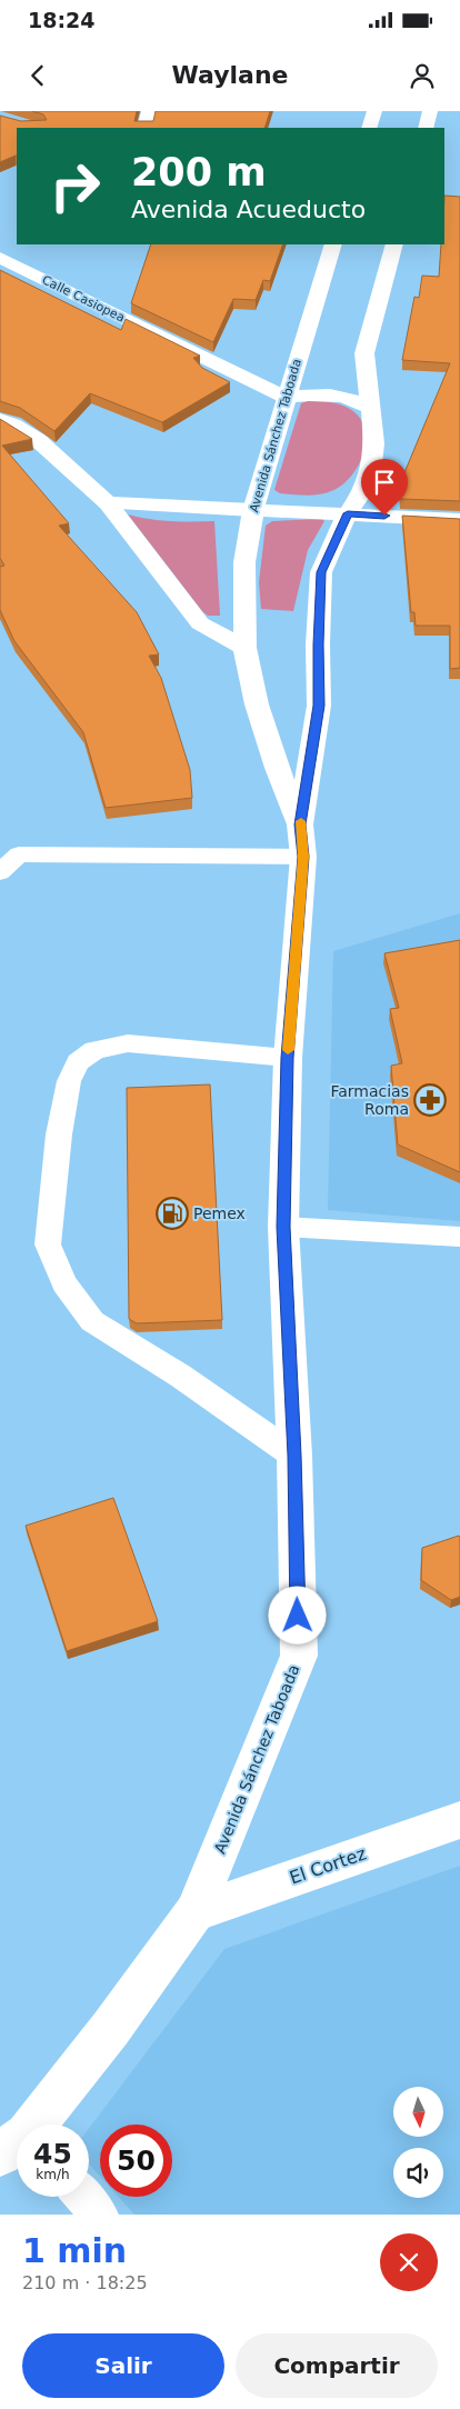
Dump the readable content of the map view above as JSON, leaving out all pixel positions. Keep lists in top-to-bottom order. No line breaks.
{"streets":{"main road":["Calle Casiopea","Avenida Sánchez Taboada","El Cortez"]},"crossings":[["Calle Casiopea","Avenida Sánchez Taboada"],["Avenida Sánchez Taboada","El Cortez"]],"places":{"pharmacy":["Farmacias Roma"],"fuel station":["Pemex"]},"north":"bottom","page":{"status":"18:24","header":"Waylane","turn":["200 m","Avenida Acueducto"],"speed":"45 km/h","limit":"50","heading":["1 min","210 m · 18:25"],"buttons":["Salir","Compartir"]}}
